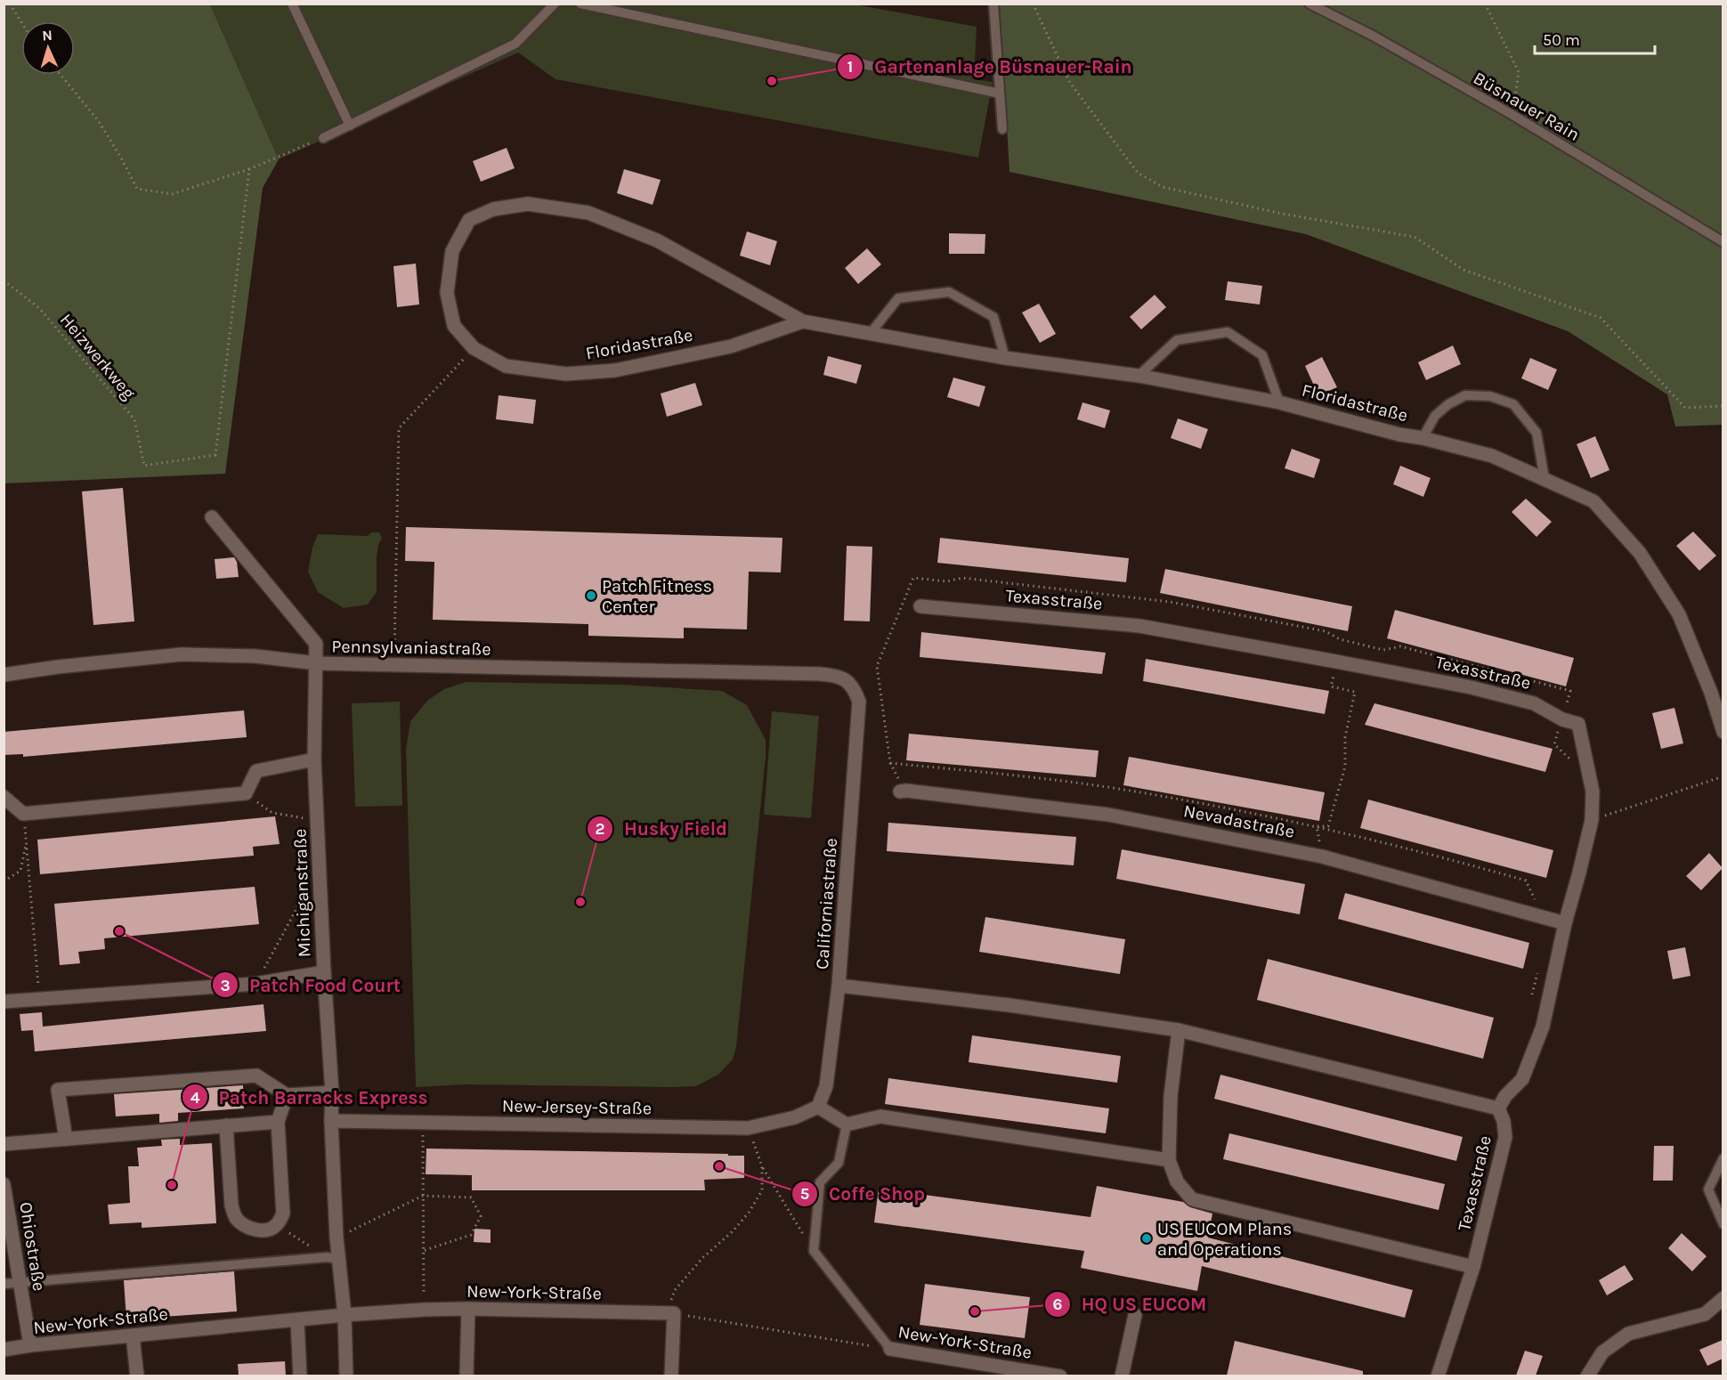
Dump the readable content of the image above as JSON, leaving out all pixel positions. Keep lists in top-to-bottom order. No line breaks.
{"streets":{"street":["Floridastraße","Texasstraße","Pennsylvaniastraße","Nevadastraße","Michiganstraße","Californiastraße","New-Jersey-Straße","Ohiostraße","New-York-Straße"],"lane":["Büsnauer Rain"],"path":["Heizwerkweg"]},"crossings":[["Texasstraße","Nevadastraße"],["Pennsylvaniastraße","Michiganstraße"],["Pennsylvaniastraße","Californiastraße"],["Michiganstraße","New-Jersey-Straße"],["Michiganstraße","New-York-Straße"],["Californiastraße","New-Jersey-Straße"],["Ohiostraße","New-York-Straße"]],"places":["Gartenanlage Büsnauer-Rain","Patch Fitness Center","Husky Field","Patch Food Court","Coffe Shop","Patch Barracks Express","US EUCOM Plans and Operations","HQ US EUCOM"],"scale_bar":"50 m","north":"top"}
